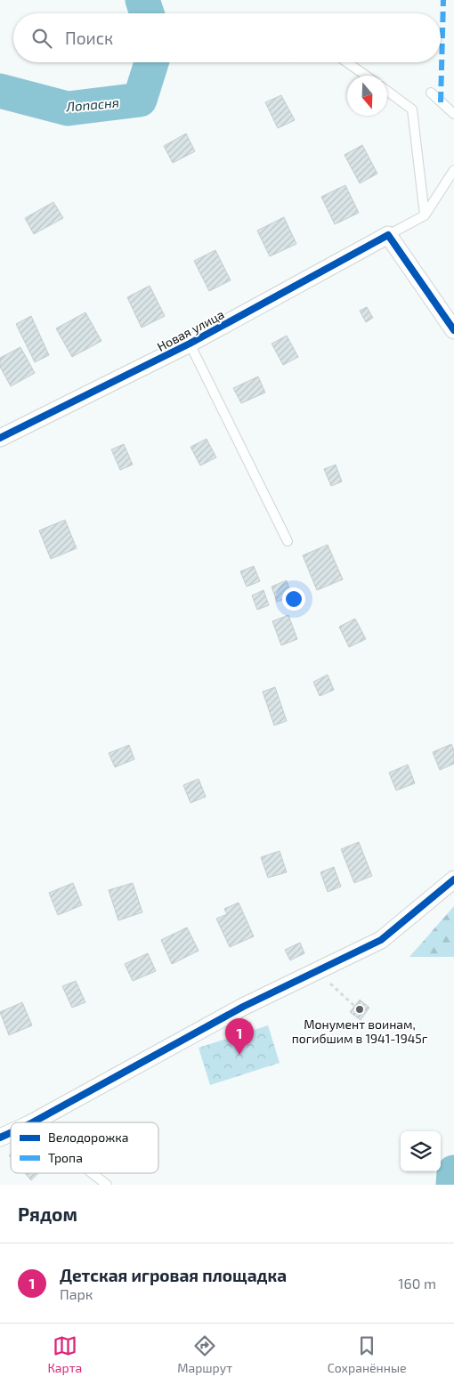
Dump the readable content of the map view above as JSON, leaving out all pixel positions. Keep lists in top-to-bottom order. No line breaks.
{"streets":{"street":["Новая улица"]},"water":["Лопасня"],"places":["Монумент воинам, погибшим в 1941-1945г"],"legend":["Велодорожка","Тропа"],"north":"bottom","page":{"search":"Поиск","pins":"1","heading":"Рядом","list":[{"mark":"1","name":"Детская игровая площадка","note":"Парк","value":"160 m"}],"nav":["Карта","Маршрут","Сохранённые"]}}
